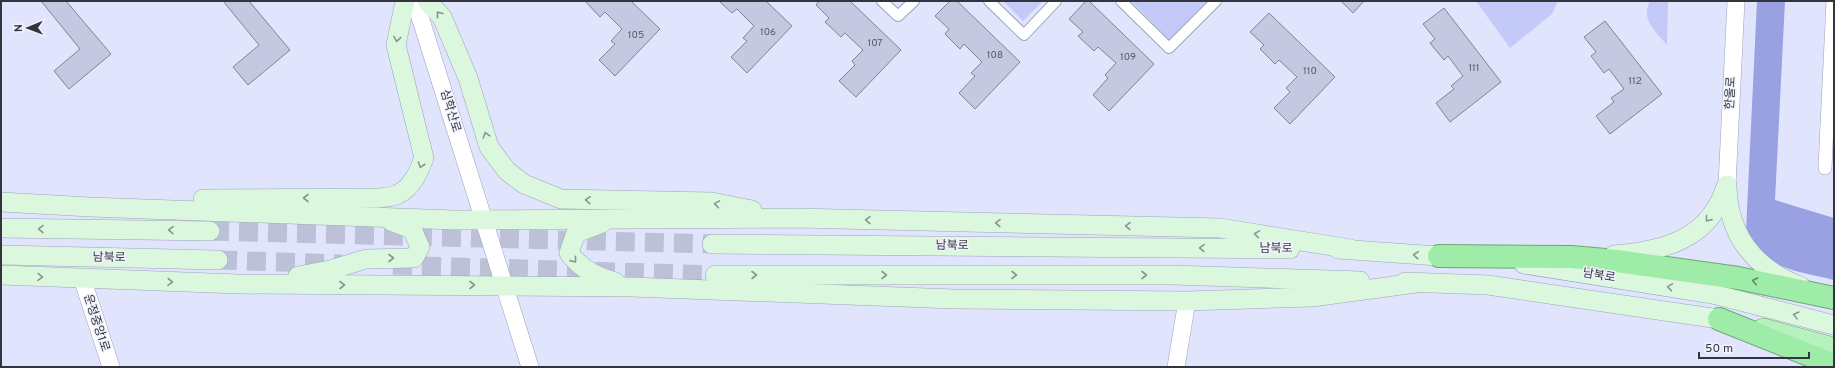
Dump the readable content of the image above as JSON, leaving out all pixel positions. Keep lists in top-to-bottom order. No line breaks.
{"streets":{"main road":["남북로"],"street":["한울로","심학산로","운정중앙1로"]},"house_numbers":["106","105","107","108","109","111","110","112"],"scale_bar":"50 m","north":"left"}
